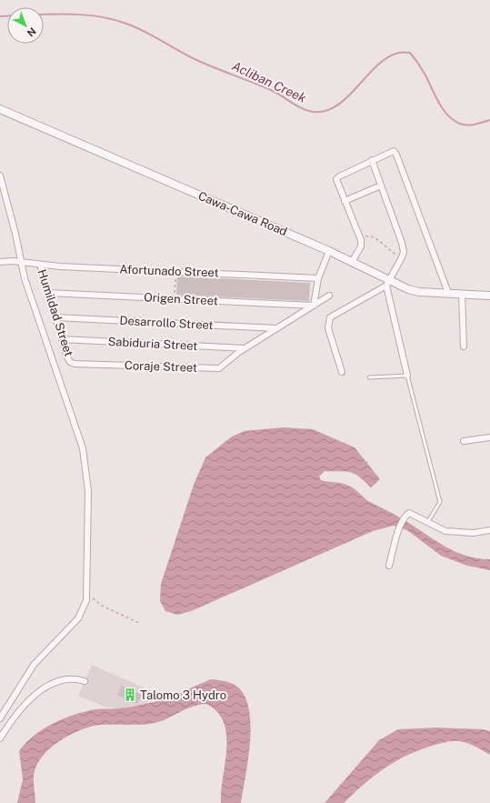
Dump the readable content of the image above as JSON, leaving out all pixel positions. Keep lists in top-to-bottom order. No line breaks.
{"streets":{"street":["Cawa-Cawa Road","Afortunado Street","Origen Street","Humildad Street","Desarrollo Street","Sabiduria Street","Coraje Street"]},"crossings":[["Afortunado Street","Humildad Street"],["Origen Street","Humildad Street"],["Origen Street","Coraje Street"],["Humildad Street","Desarrollo Street"],["Humildad Street","Sabiduria Street"],["Humildad Street","Coraje Street"],["Desarrollo Street","Coraje Street"],["Sabiduria Street","Coraje Street"]],"water":["Acliban Creek"],"places":{"building":["Talomo 3 Hydro"]},"north":"bottom right"}
